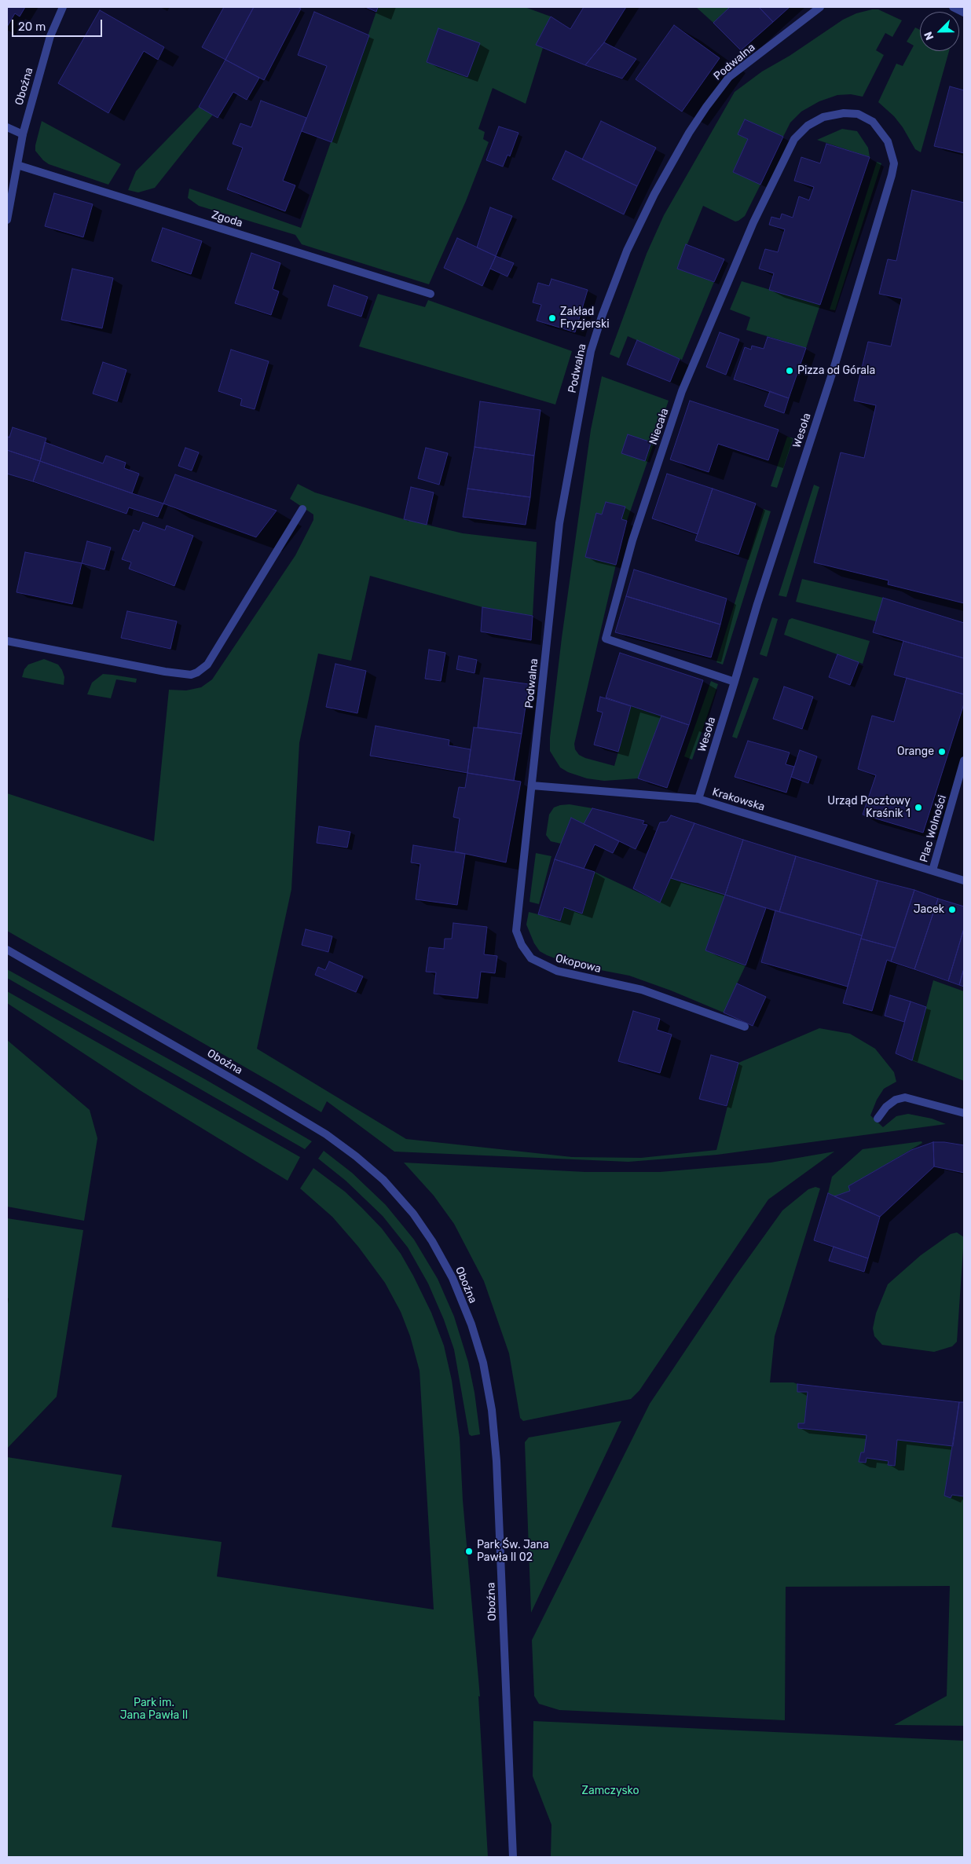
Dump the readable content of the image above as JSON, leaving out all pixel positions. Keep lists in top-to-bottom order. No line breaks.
{"streets":{"street":["Podwalna","Oboźna","Zgoda","Niecała","Wesoła","Krakowska","Plac Wolności","Okopowa"]},"crossings":[["Podwalna","Krakowska"],["Podwalna","Okopowa"],["Oboźna","Zgoda"],["Niecała","Wesoła"],["Wesoła","Krakowska"],["Krakowska","Plac Wolności"],["Krakowska","Okopowa"]],"parks":["Park im. Jana Pawła II","Zamczysko"],"places":["Zakład Fryzjerski","Pizza od Górala","Orange","Urząd Pocztowy Kraśnik 1","Jacek","Park Św. Jana Pawła II 02"],"scale_bar":"20 m","north":"bottom left"}
